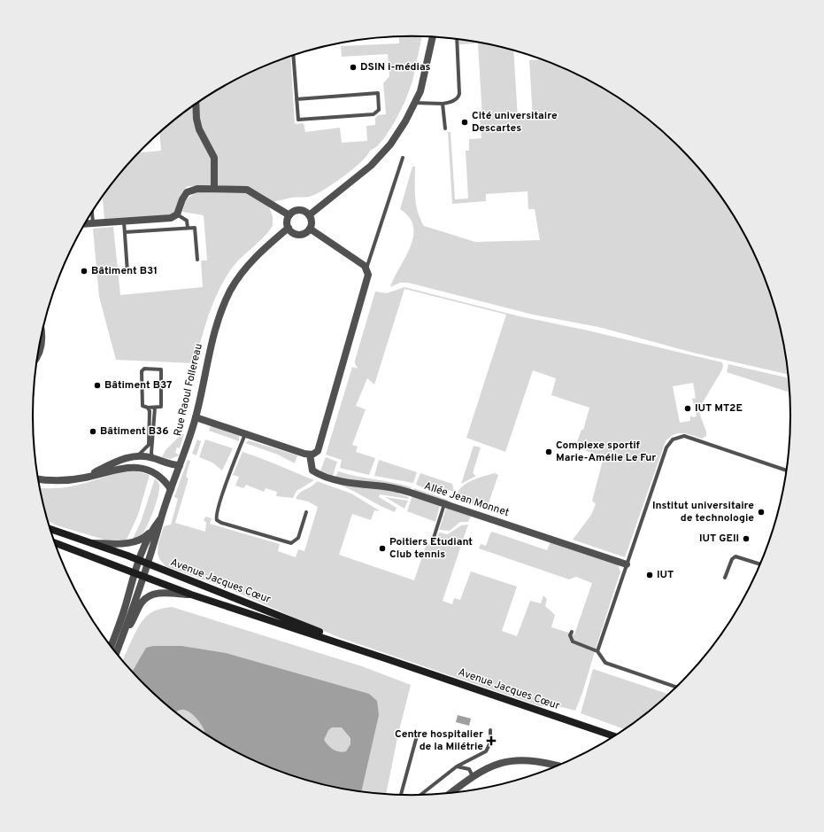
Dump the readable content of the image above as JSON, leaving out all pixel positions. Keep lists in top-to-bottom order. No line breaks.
{"streets":{"main road":["Avenue Jacques Cœur"],"street":["Rue Raoul Follereau","Allée Jean Monnet"]},"crossings":[["Rue Raoul Follereau","Avenue Jacques Cœur"]],"places":{"other":["DSIN i-médias","Cité universitaire Descartes","Bâtiment B31","Bâtiment B37","IUT MT2E","Bâtiment B36","Complexe sportif Marie-Amélie Le Fur","Institut universitaire de technologie","IUT GEII","Poitiers Etudiant Club tennis","IUT"],"health":["Centre hospitalier de la Milétrie"]}}
